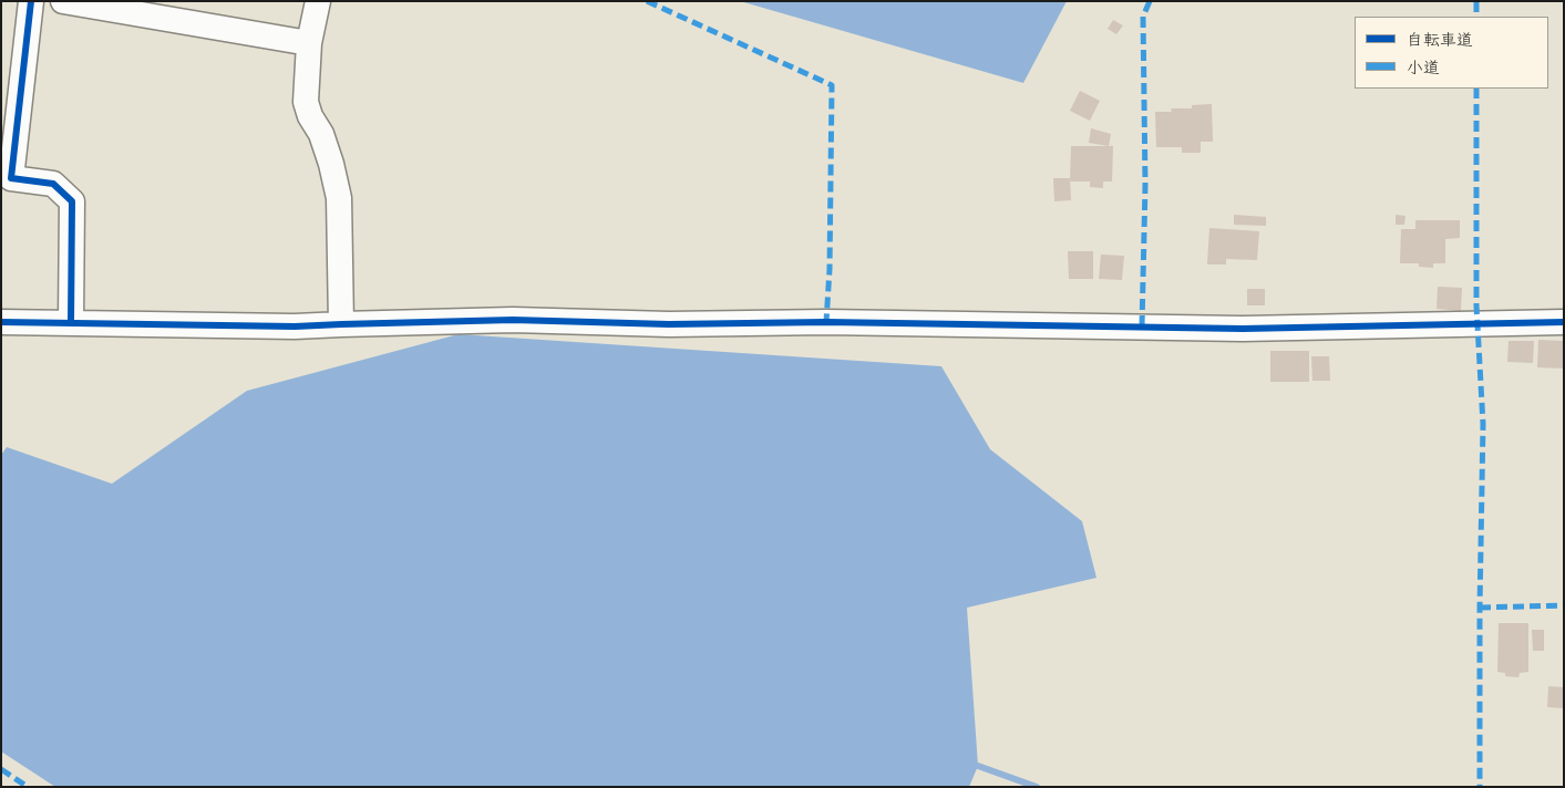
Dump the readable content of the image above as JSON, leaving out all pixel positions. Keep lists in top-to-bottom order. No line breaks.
{"legend":["自転車道","小道"]}
